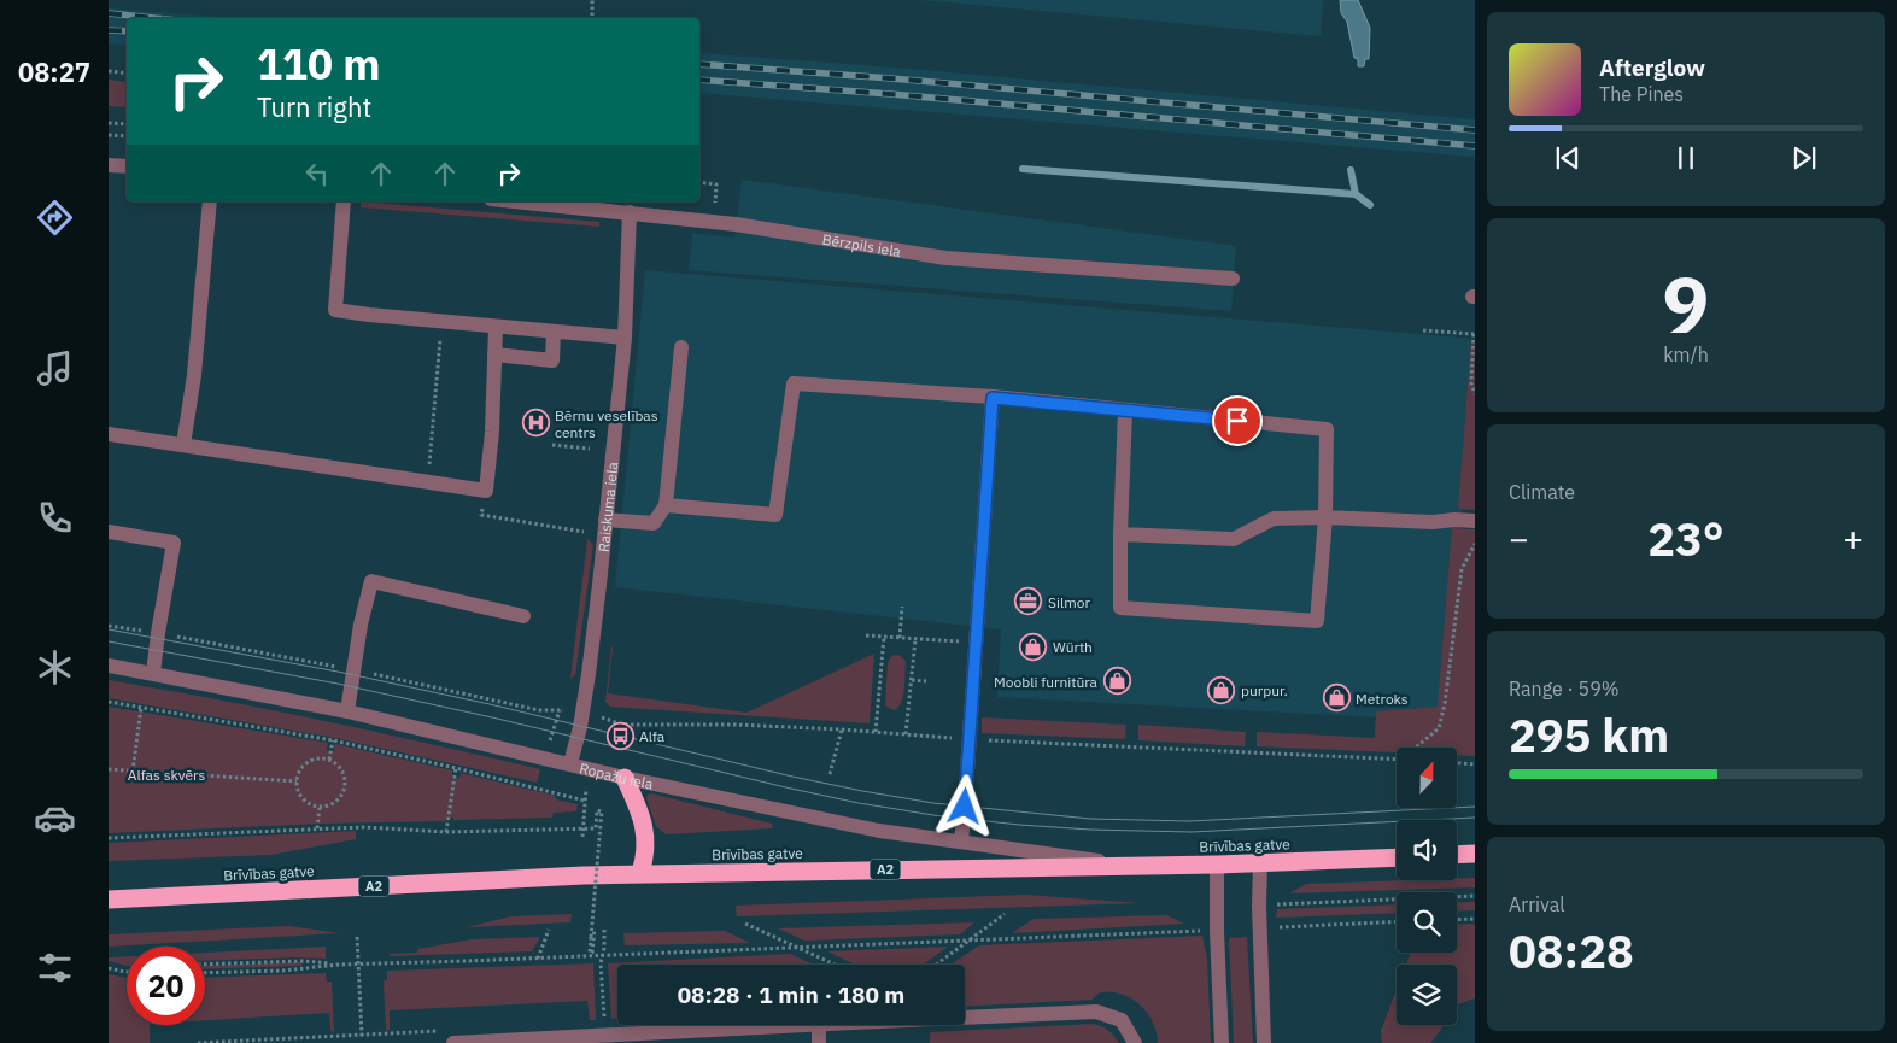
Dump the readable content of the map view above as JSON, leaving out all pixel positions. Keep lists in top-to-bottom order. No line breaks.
{"streets":{"highway":["Brīvības gatve","A2"],"street":["Bērzpils iela","Raiskuma iela","Ropažu iela"]},"crossings":[["Bērzpils iela","Raiskuma iela"],["Raiskuma iela","Ropažu iela"],["Ropažu iela","Brīvības gatve"]],"parks":["Alfas skvērs"],"places":{"hospital":["Bērnu veselības centrs"],"office":["Silmor"],"shop":["Würth","Moobli furnitūra","purpur.","Metroks"],"bus stop":["Alfa"]},"north":"top","page":{"tabs":"08:27","turn":["110 m","Turn right"],"song":["Afterglow","The Pines"],"tile":[["9","km/h"],"Climate",["Range · 59%","295 km"],["Arrival","08:28"]],"heat":["−","23°","+"],"limit":"20","trip":"08:28 · 1 min · 180 m"}}
